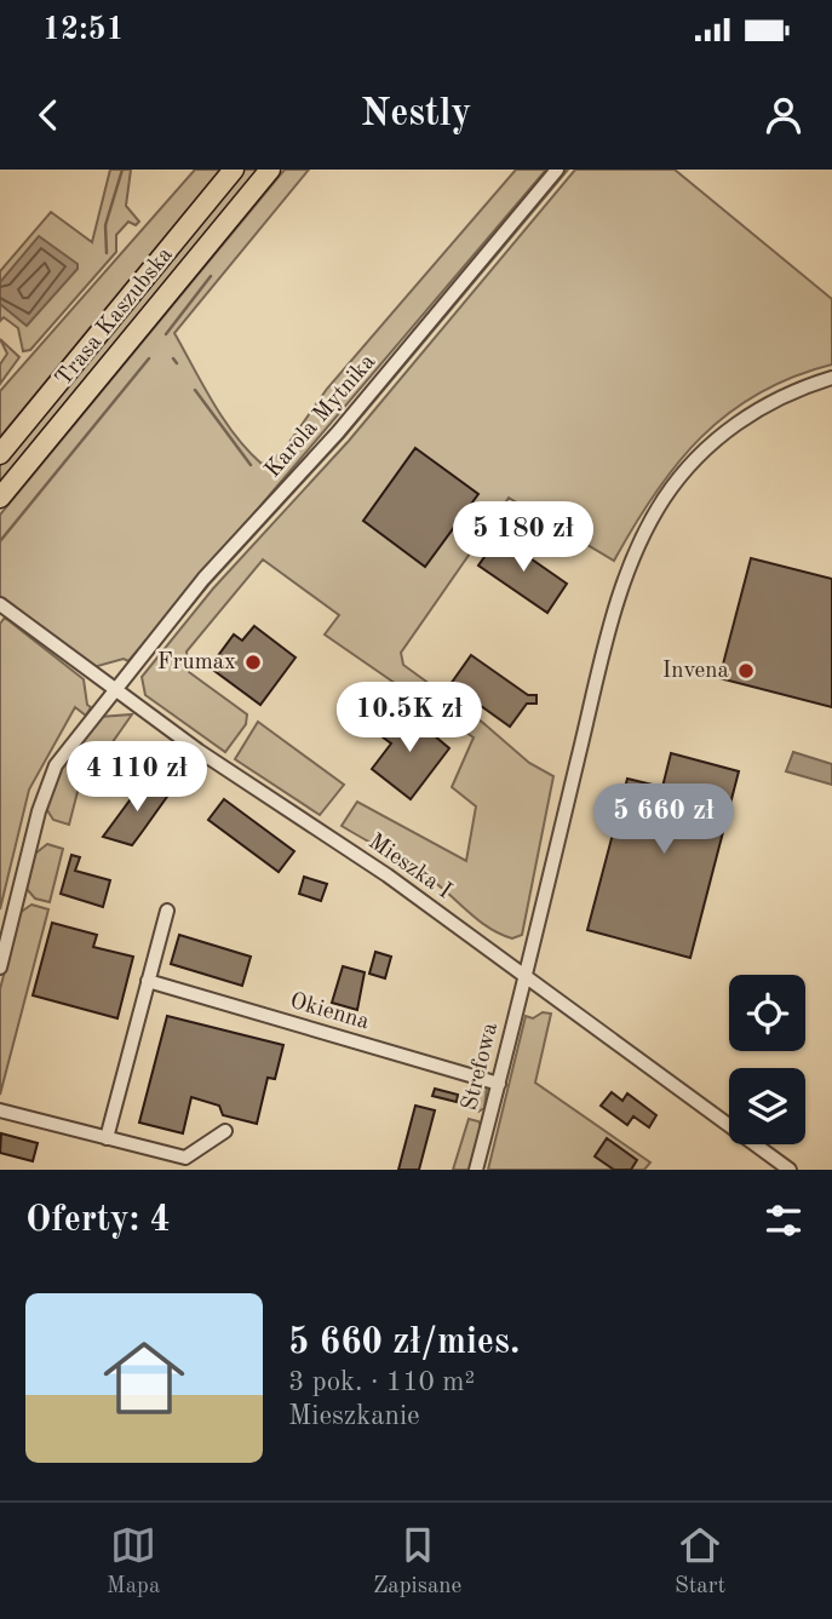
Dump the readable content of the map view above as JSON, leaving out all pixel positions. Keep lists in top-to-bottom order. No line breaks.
{"streets":{"highway":["Trasa Kaszubska"],"street":["Karola Mytnika","Mieszka I","Okienna","Strefowa"]},"crossings":[["Karola Mytnika","Mieszka I"],["Mieszka I","Strefowa"],["Okienna","Strefowa"]],"places":["Frumax","Invena"],"page":{"status":"12:51","header":"Nestly","price":["5 180 zł","10.5K zł","4 110 zł","5 660 zł"],"heading":"Oferty: 4","list":[{"name":"5 660 zł/mies.","note":"3 pok. · 110 m² · Mieszkanie"}],"tabs":["Mapa","Zapisane","Start"]}}
